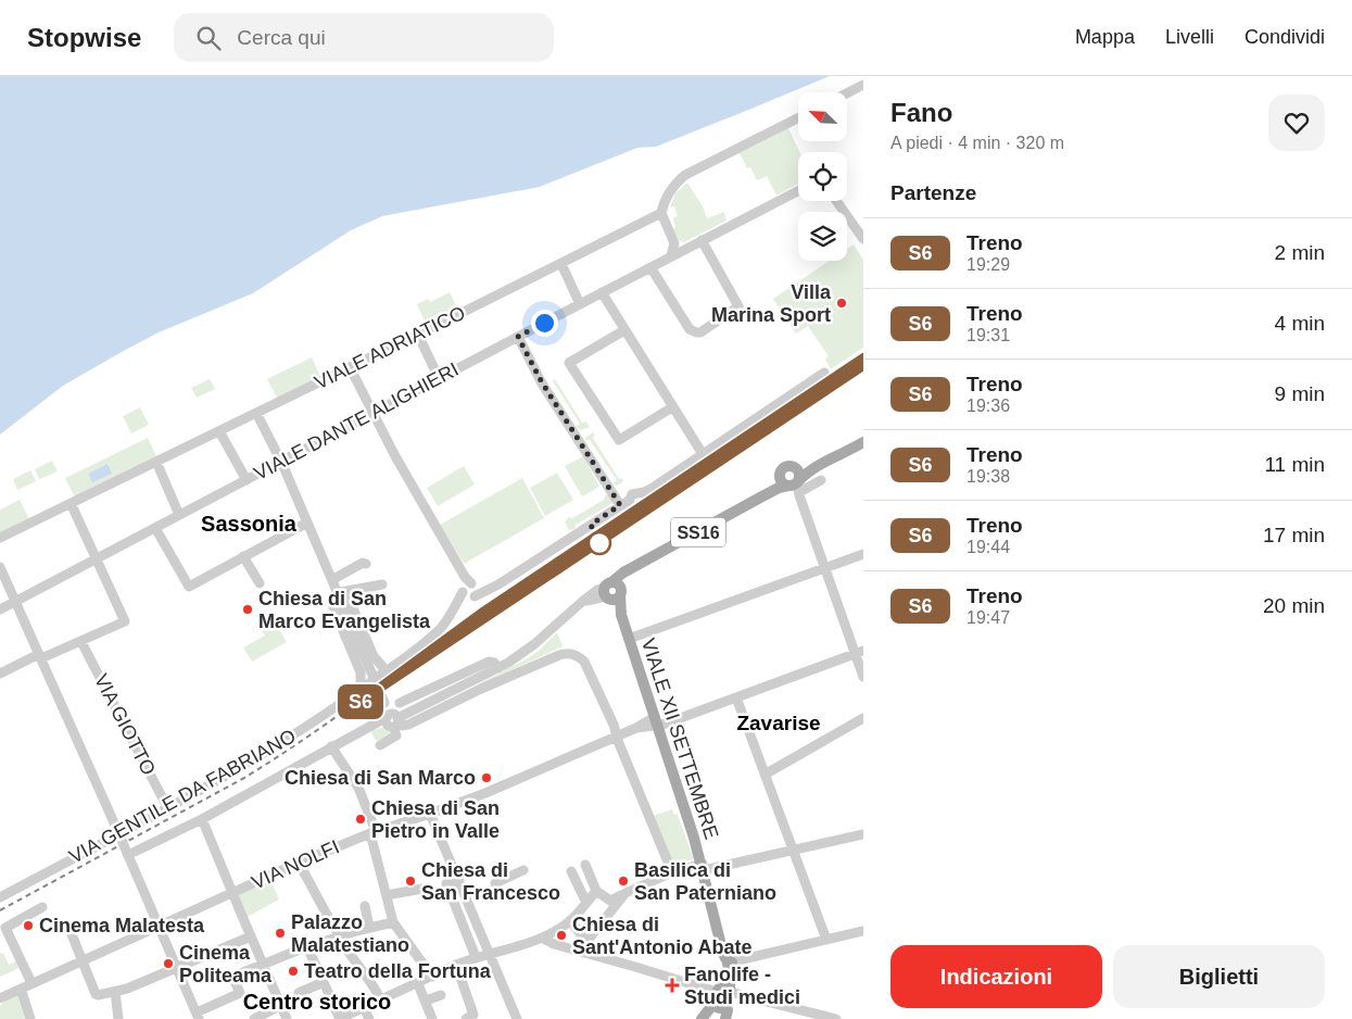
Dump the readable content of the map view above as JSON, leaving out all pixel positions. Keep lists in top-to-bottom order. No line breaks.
{"streets":{"main road":["SS16","VIALE XII SETTEMBRE"],"street":["VIALE ADRIATICO","VIALE DANTE ALIGHIERI","VIA GIOTTO","VIA GENTILE DA FABRIANO","VIA NOLFI"]},"crossings":[["SS16","VIALE XII SETTEMBRE"],["VIA GIOTTO","VIA GENTILE DA FABRIANO"],["VIALE XII SETTEMBRE","VIA NOLFI"]],"districts":["Sassonia","Zavarise","Centro storico"],"places":{"other":["Villa Marina Sport","Chiesa di San Marco Evangelista","Chiesa di San Marco","Chiesa di San Pietro in Valle","Chiesa di San Francesco","Basilica di San Paterniano","Cinema Malatesta","Palazzo Malatestiano","Chiesa di Sant'Antonio Abate","Cinema Politeama","Teatro della Fortuna"],"health":["Fanolife - Studi medici"]},"north":"top left","page":{"header":"Stopwise","search":"Cerca qui","nav":["Mappa","Livelli","Condividi"],"on_map":"S6","heading":[["Fano","A piedi · 4 min · 320 m"],"Partenze"],"list":[{"mark":"S6","name":"Treno","note":"19:29","value":"2 min"},{"mark":"S6","name":"Treno","note":"19:31","value":"4 min"},{"mark":"S6","name":"Treno","note":"19:36","value":"9 min"},{"mark":"S6","name":"Treno","note":"19:38","value":"11 min"},{"mark":"S6","name":"Treno","note":"19:44","value":"17 min"},{"mark":"S6","name":"Treno","note":"19:47","value":"20 min"}],"buttons":["Indicazioni","Biglietti"]}}
